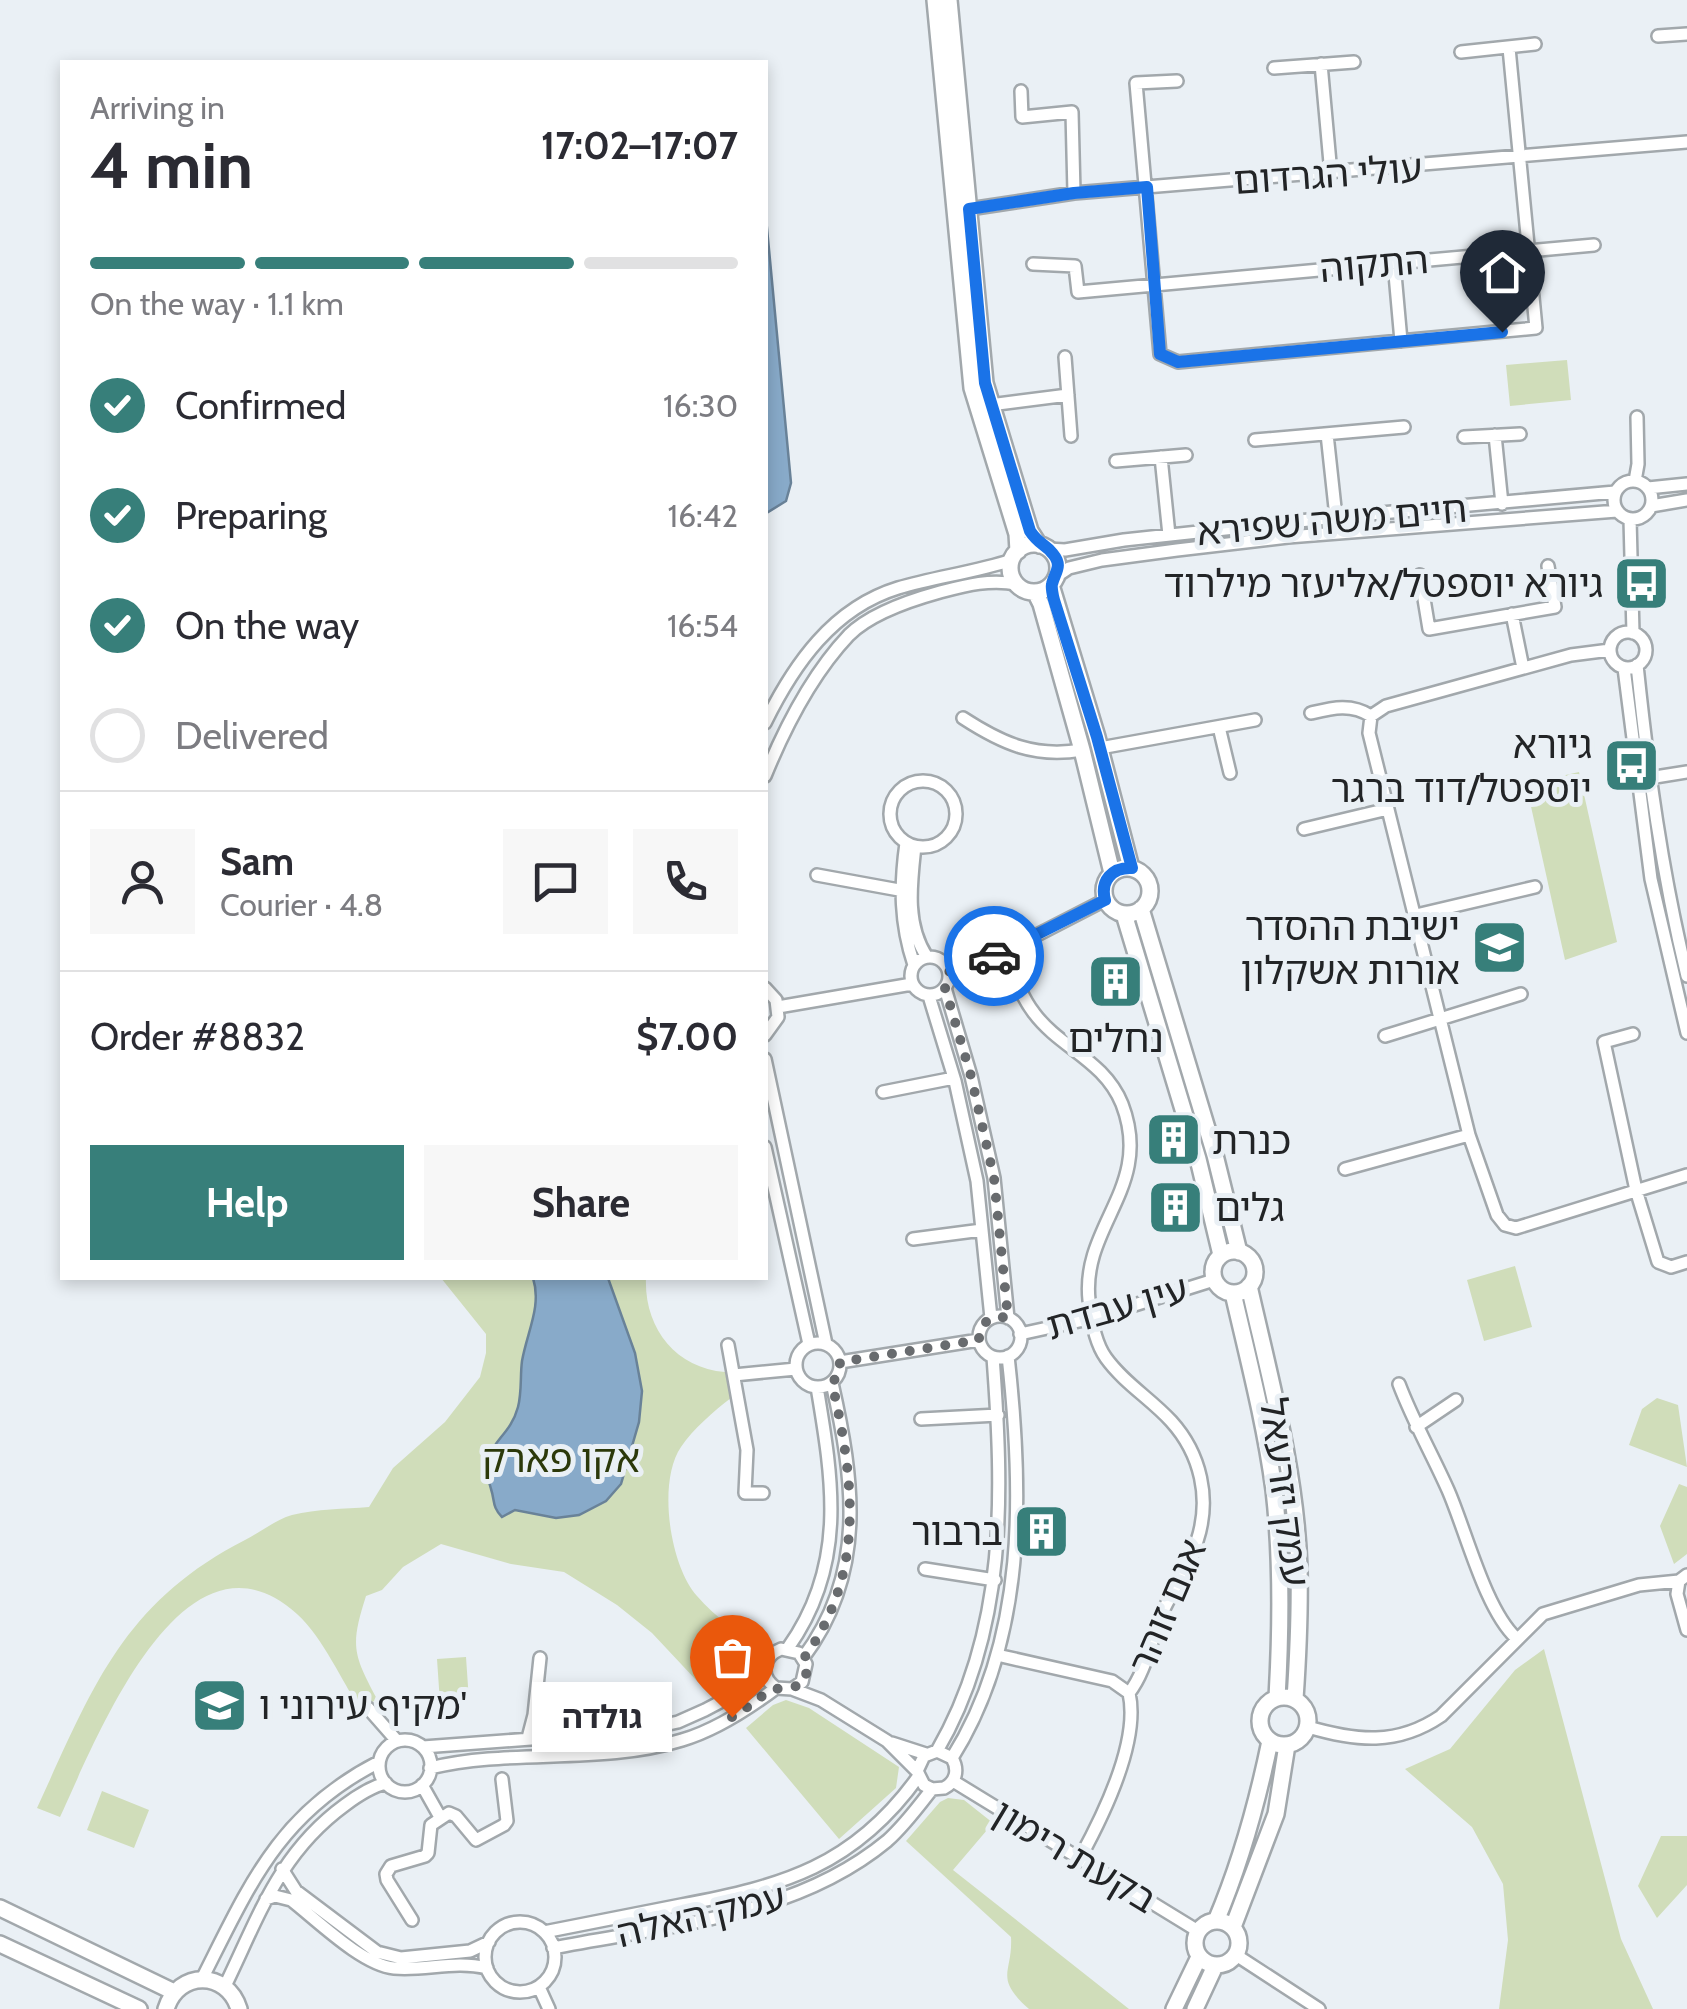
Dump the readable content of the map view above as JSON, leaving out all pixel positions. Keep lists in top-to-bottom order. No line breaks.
{"streets":{"main road":["עמק יזרעאל"],"street":["עולי הגרדום","התקוה","חיים משה שפירא","עין עבדת","אגם זוהר","בקעת רימון","עמק האלה"]},"crossings":[["עין עבדת","עמק יזרעאל"],["עין עבדת","אגם זוהר"],["אגם זוהר","בקעת רימון"],["בקעת רימון","עמק האלה"]],"parks":["אקו פארק"],"places":{"bus stop":["גיורא יוספטל/אליעזר מילרוד","גיורא יוספטל/דוד ברגר"],"school or university":["ישיבת ההסדר אורות אשקלון","מקיף עירוני ו'"],"building":["נחלים","כנרת","גלים","ברבור"],"other":["גולדה"]},"page":{"heading":["4 min","Arriving in","17:02–17:07"],"panel":["Sam","Courier · 4.8","Order #8832","$7.00"],"bar":"On the way · 1.1 km","list":[["Confirmed","16:30"],["Preparing","16:42"],["On the way","16:54"],"Delivered"],"buttons":["Help","Share"],"bubble":"גולדה"}}
